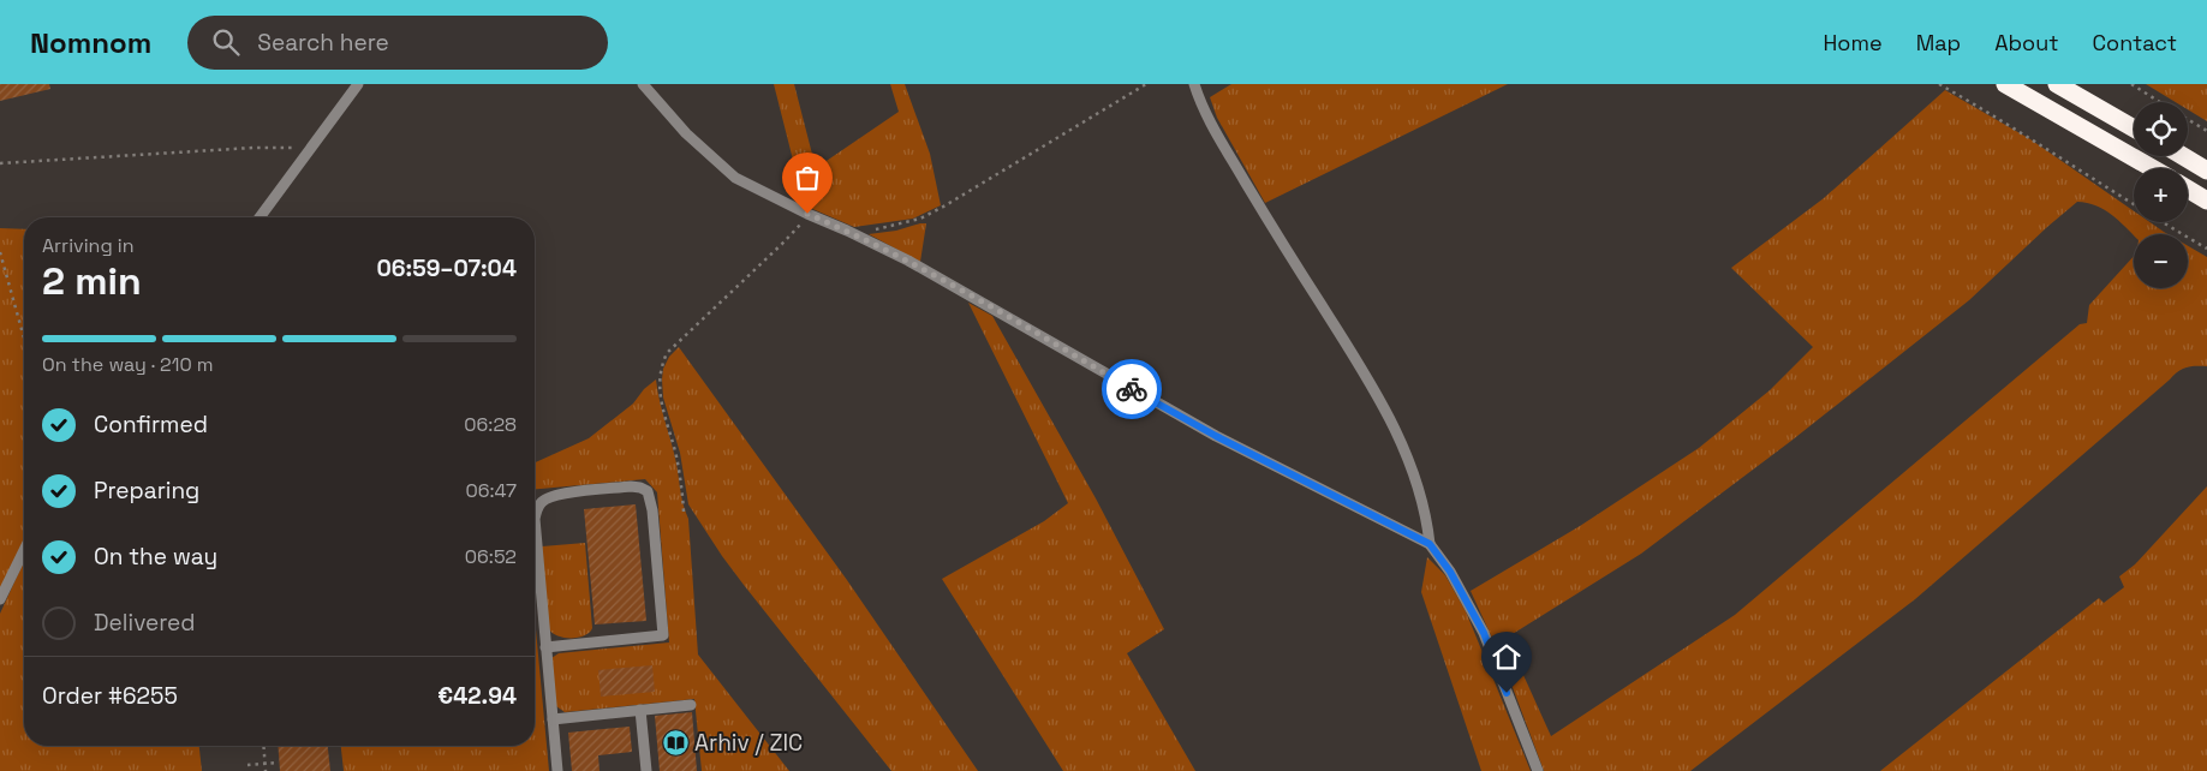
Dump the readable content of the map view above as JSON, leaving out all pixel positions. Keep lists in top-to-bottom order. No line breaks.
{"places":{"library":["Arhiv / ZIC"]},"page":{"header":"Nomnom","search":"Search here","nav":["Home","Map","About","Contact"],"map_buttons":["+","−"],"heading":["2 min","Arriving in","06:59–07:04"],"panel":["Order #6255","€42.94"],"bar":"On the way · 210 m","list":[["Confirmed","06:28"],["Preparing","06:47"],["On the way","06:52"],"Delivered"]}}
